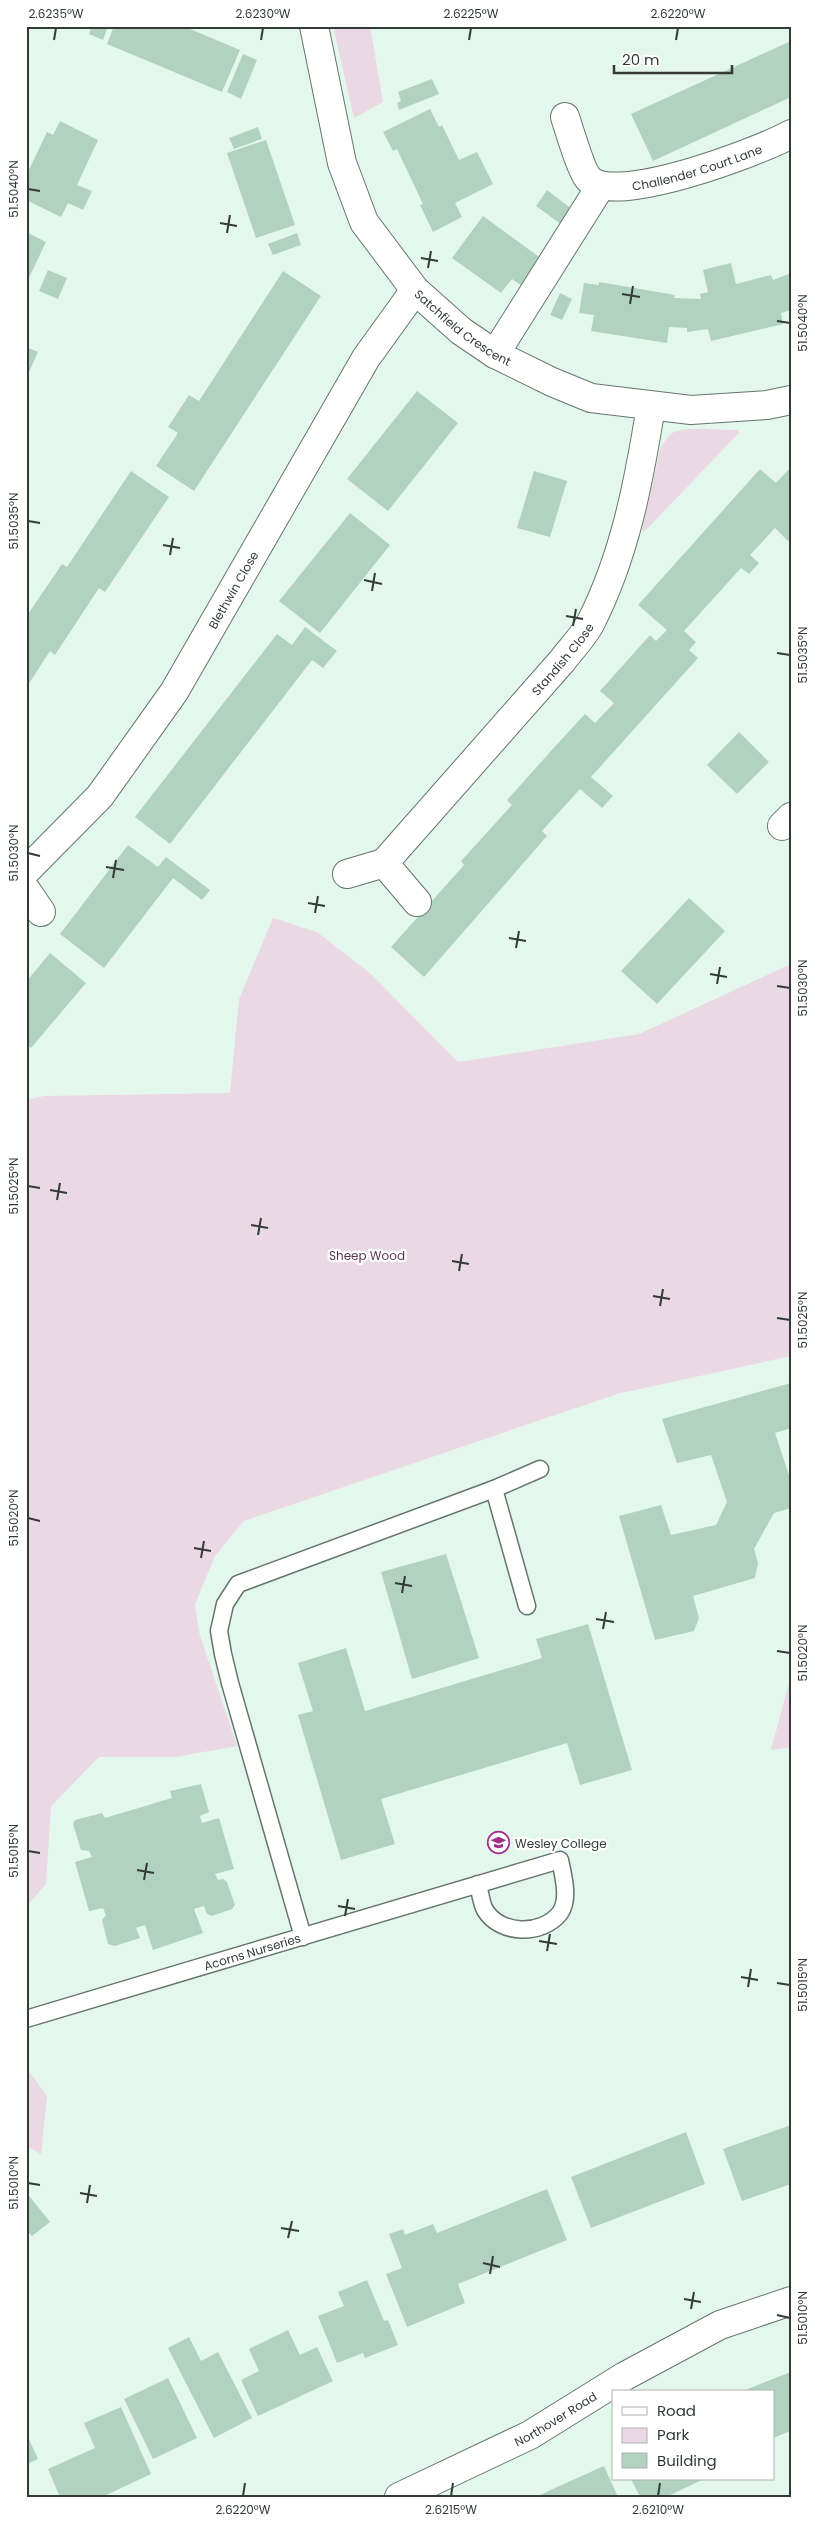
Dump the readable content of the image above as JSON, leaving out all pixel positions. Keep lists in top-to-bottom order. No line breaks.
{"streets":{"street":["Challender Court Lane","Satchfield Crescent","Blethwin Close","Standish Close","Northover Road"],"lane":["Acorns Nurseries"]},"crossings":[["Satchfield Crescent","Blethwin Close"],["Satchfield Crescent","Standish Close"]],"parks":["Sheep Wood"],"places":{"school or university":["Wesley College"]},"legend":["Road","Park","Building"],"scale_bar":"20 m","coordinates":["2.6235°W","2.6230°W","2.6225°W","2.6220°W","51.5040°N","51.5035°N","51.5030°N","51.5025°N","51.5020°N","51.5015°N","51.5010°N","2.6215°W","2.6210°W"]}
